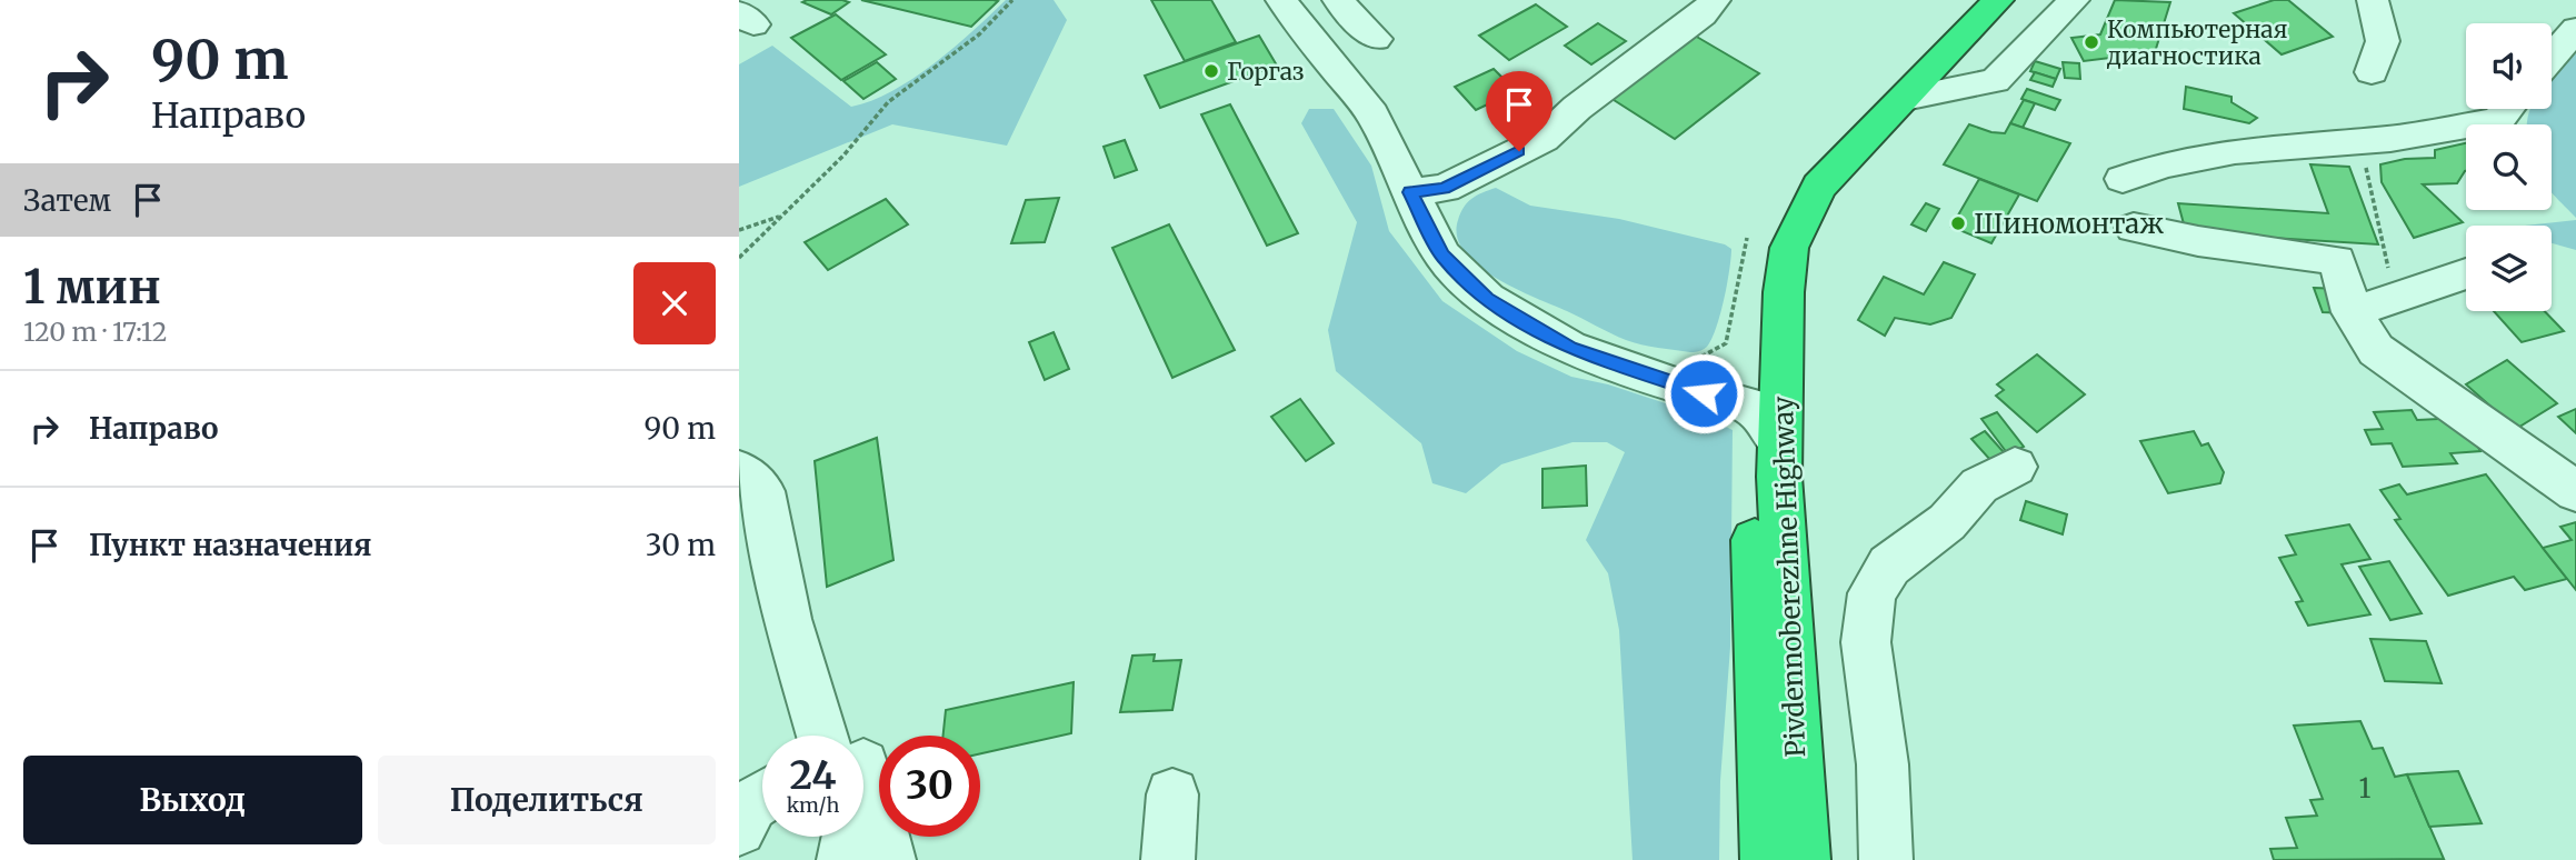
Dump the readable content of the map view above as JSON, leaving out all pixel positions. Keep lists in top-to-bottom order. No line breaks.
{"streets":{"highway":["Pivdennoberezhne Highway"]},"places":["Компьютерная диагностика","Горгаз","Шиномонтаж"],"house_numbers":["1"],"page":{"turn":["90 m","Направо"],"then":"Затем","heading":["1 мин","120 m · 17:12"],"list":[{"name":"Направо","value":"90 m"},{"name":"Пункт назначения","value":"30 m"}],"speed":"24 km/h","limit":"30","buttons":["Выход","Поделиться"]}}
